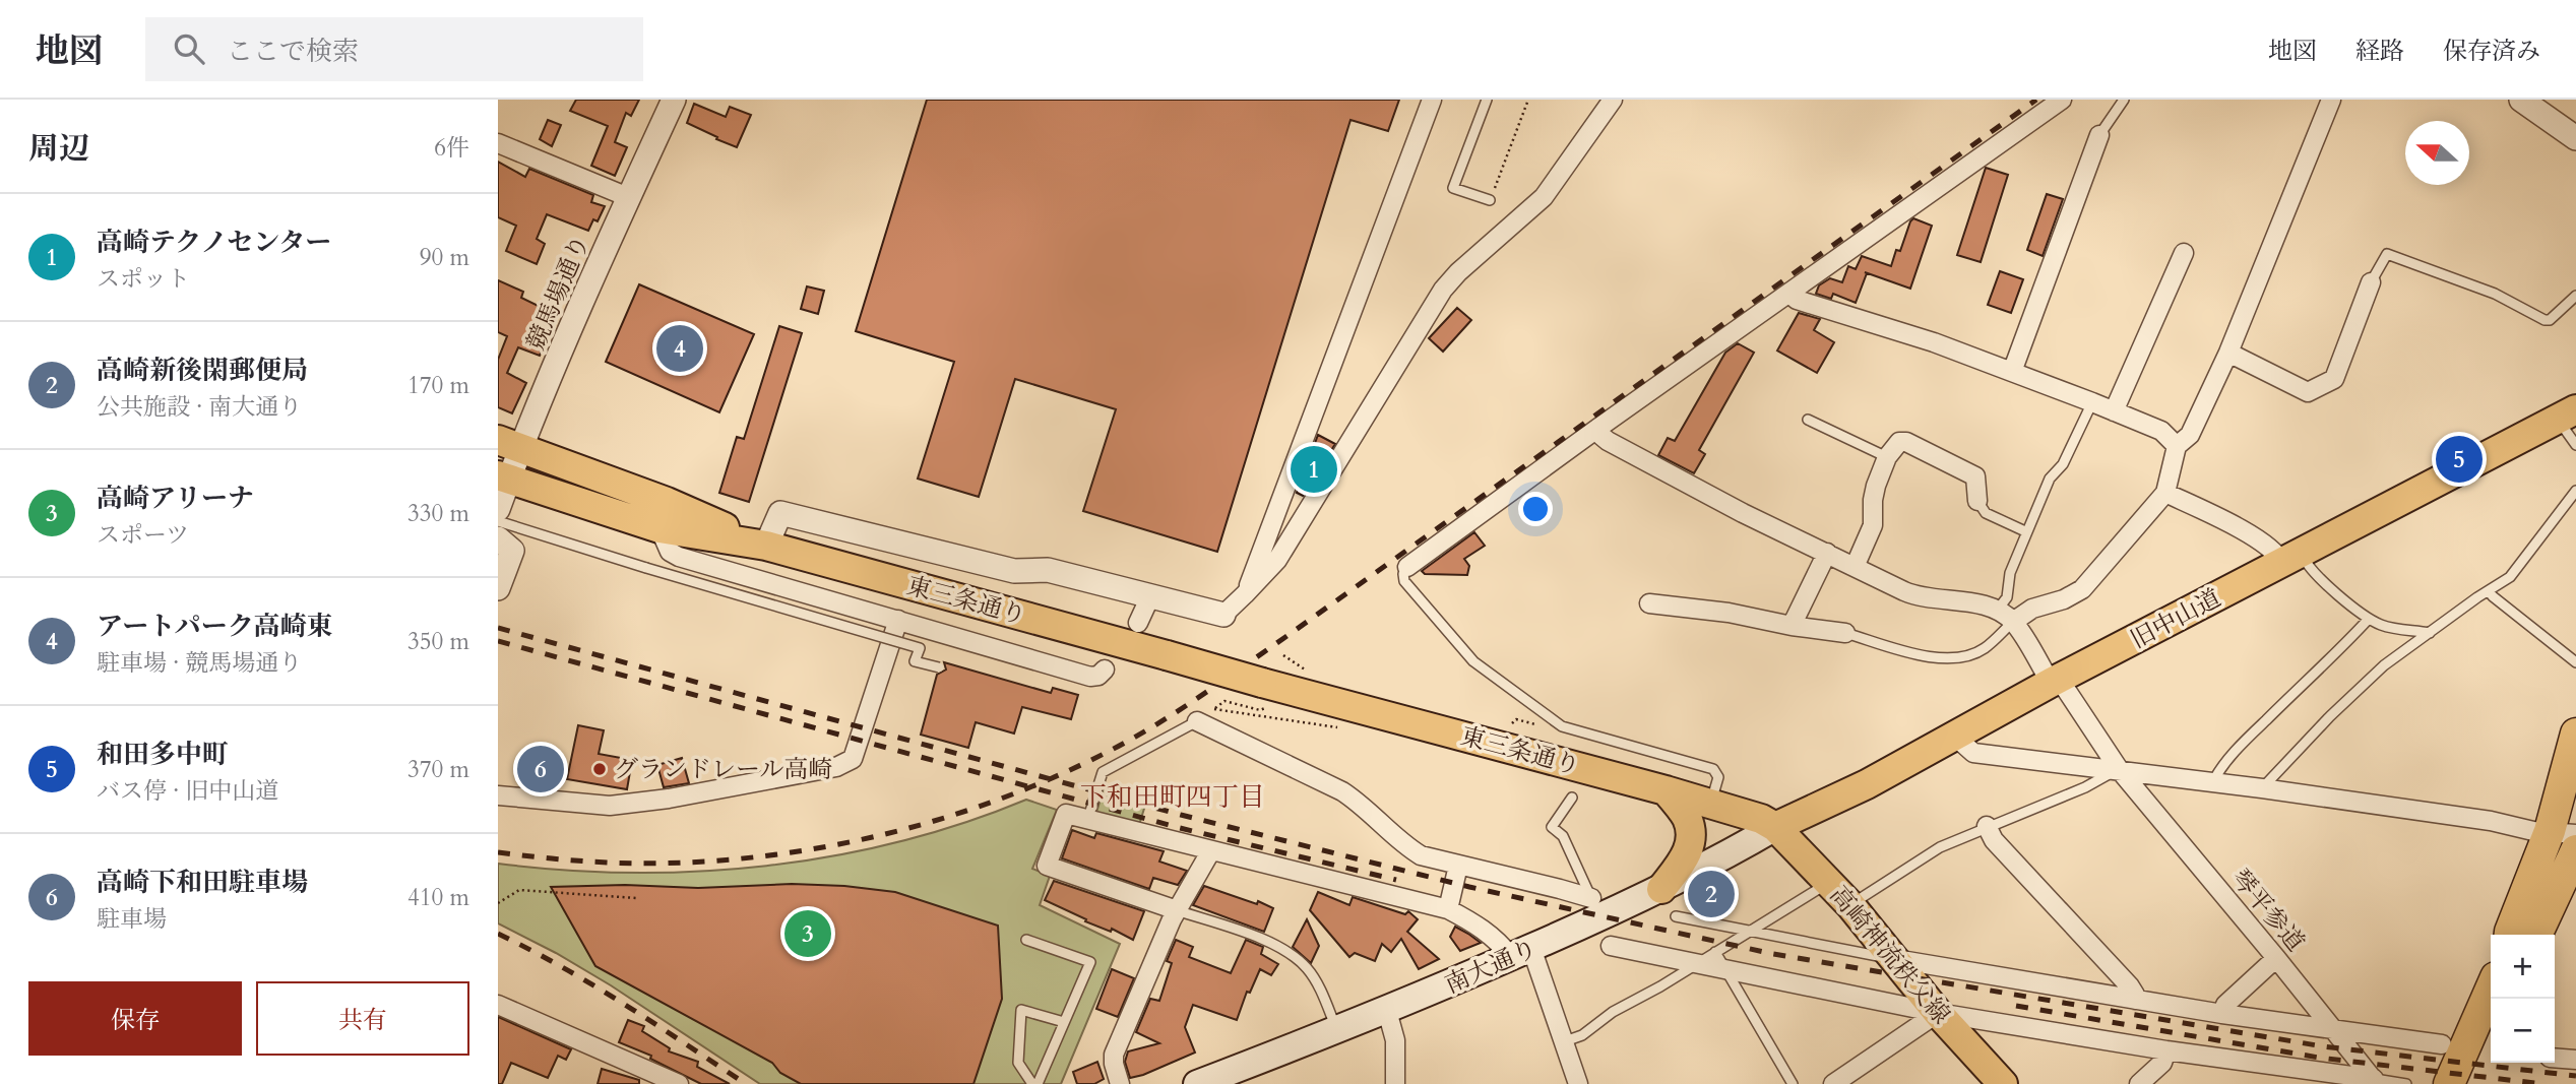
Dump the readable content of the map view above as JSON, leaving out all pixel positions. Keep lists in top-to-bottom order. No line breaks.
{"streets":{"main road":["東三条通り","旧中山道","高崎神流秩父線","南大通り"],"street":["競馬場通り","琴平参道"]},"crossings":[["競馬場通り","東三条通り"],["東三条通り","旧中山道"],["東三条通り","高崎神流秩父線"],["東三条通り","南大通り"],["旧中山道","琴平参道"],["旧中山道","高崎神流秩父線"],["旧中山道","南大通り"],["高崎神流秩父線","南大通り"]],"districts":["下和田町四丁目"],"places":["グランドレール高崎"],"north":"left","page":{"header":"地図","search":"ここで検索","nav":["地図","経路","保存済み"],"heading":["周辺","6件"],"list":[{"mark":"1","name":"高崎テクノセンター","note":"スポット","value":"90 m"},{"mark":"2","name":"高崎新後閑郵便局","note":"公共施設 · 南大通り","value":"170 m"},{"mark":"3","name":"高崎アリーナ","note":"スポーツ","value":"330 m"},{"mark":"4","name":"アートパーク高崎東","note":"駐車場 · 競馬場通り","value":"350 m"},{"mark":"5","name":"和田多中町","note":"バス停 · 旧中山道","value":"370 m"},{"mark":"6","name":"高崎下和田駐車場","note":"駐車場","value":"410 m"}],"pins":["4","5","1","6","2","3"],"map_buttons":["+","−"],"buttons":["保存","共有"]}}
